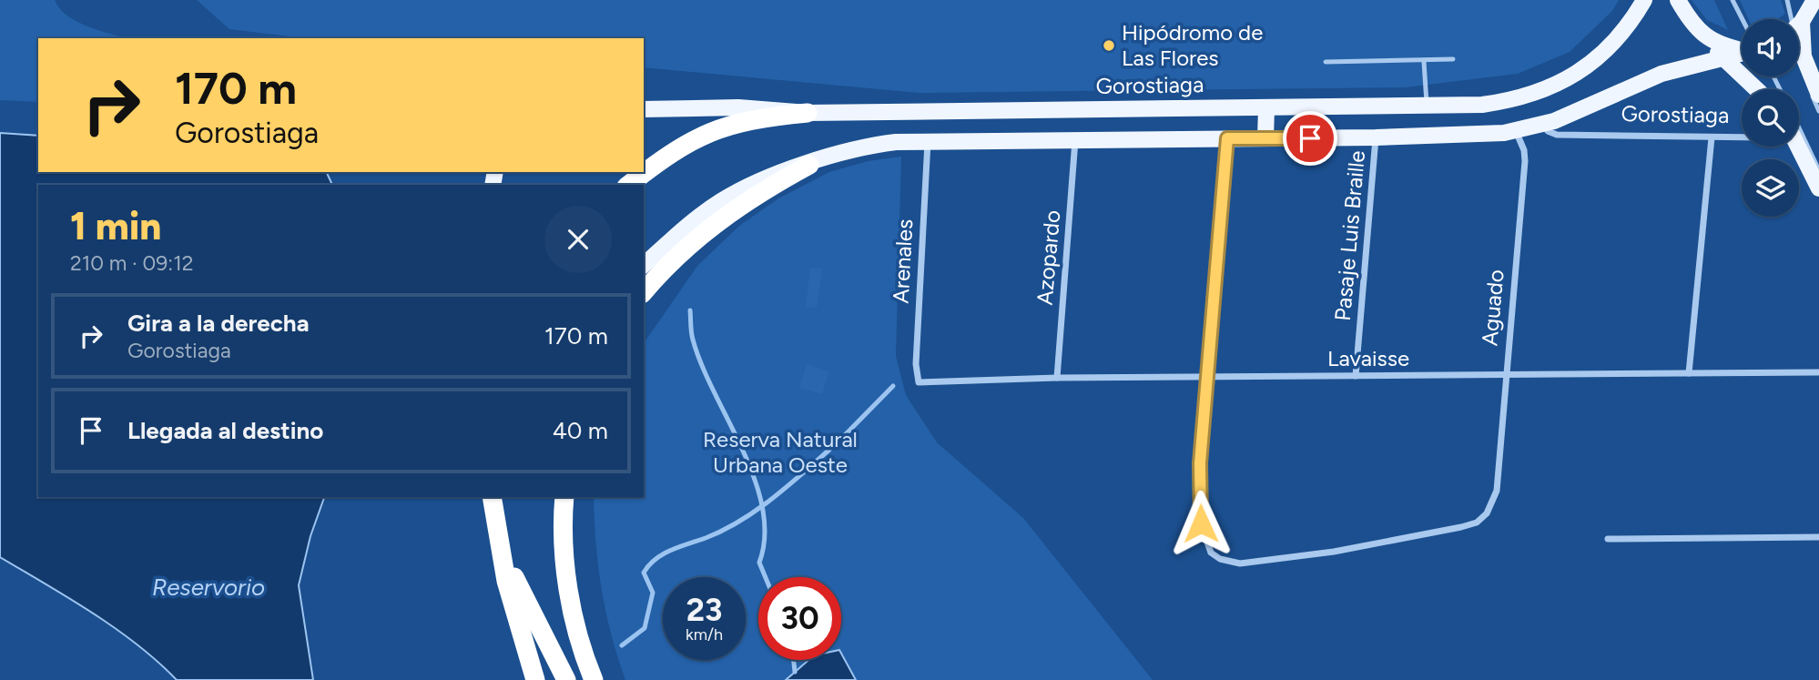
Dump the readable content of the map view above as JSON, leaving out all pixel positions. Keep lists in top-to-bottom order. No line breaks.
{"streets":{"main road":["Gorostiaga"],"street":["Pasaje Luis Braille","Azopardo","Arenales","Aguado","Lavaisse"]},"crossings":[["Gorostiaga","Pasaje Luis Braille"],["Gorostiaga","Azopardo"],["Gorostiaga","Arenales"],["Gorostiaga","Aguado"],["Pasaje Luis Braille","Lavaisse"],["Azopardo","Lavaisse"],["Arenales","Lavaisse"],["Aguado","Lavaisse"]],"water":["Reservorio"],"parks":["Reserva Natural Urbana Oeste"],"places":["Hipódromo de Las Flores"],"page":{"turn":["170 m","Gorostiaga"],"heading":["1 min","210 m · 09:12"],"list":[{"name":"Gira a la derecha","note":"Gorostiaga","value":"170 m"},{"name":"Llegada al destino","value":"40 m"}],"speed":"23 km/h","limit":"30"}}
